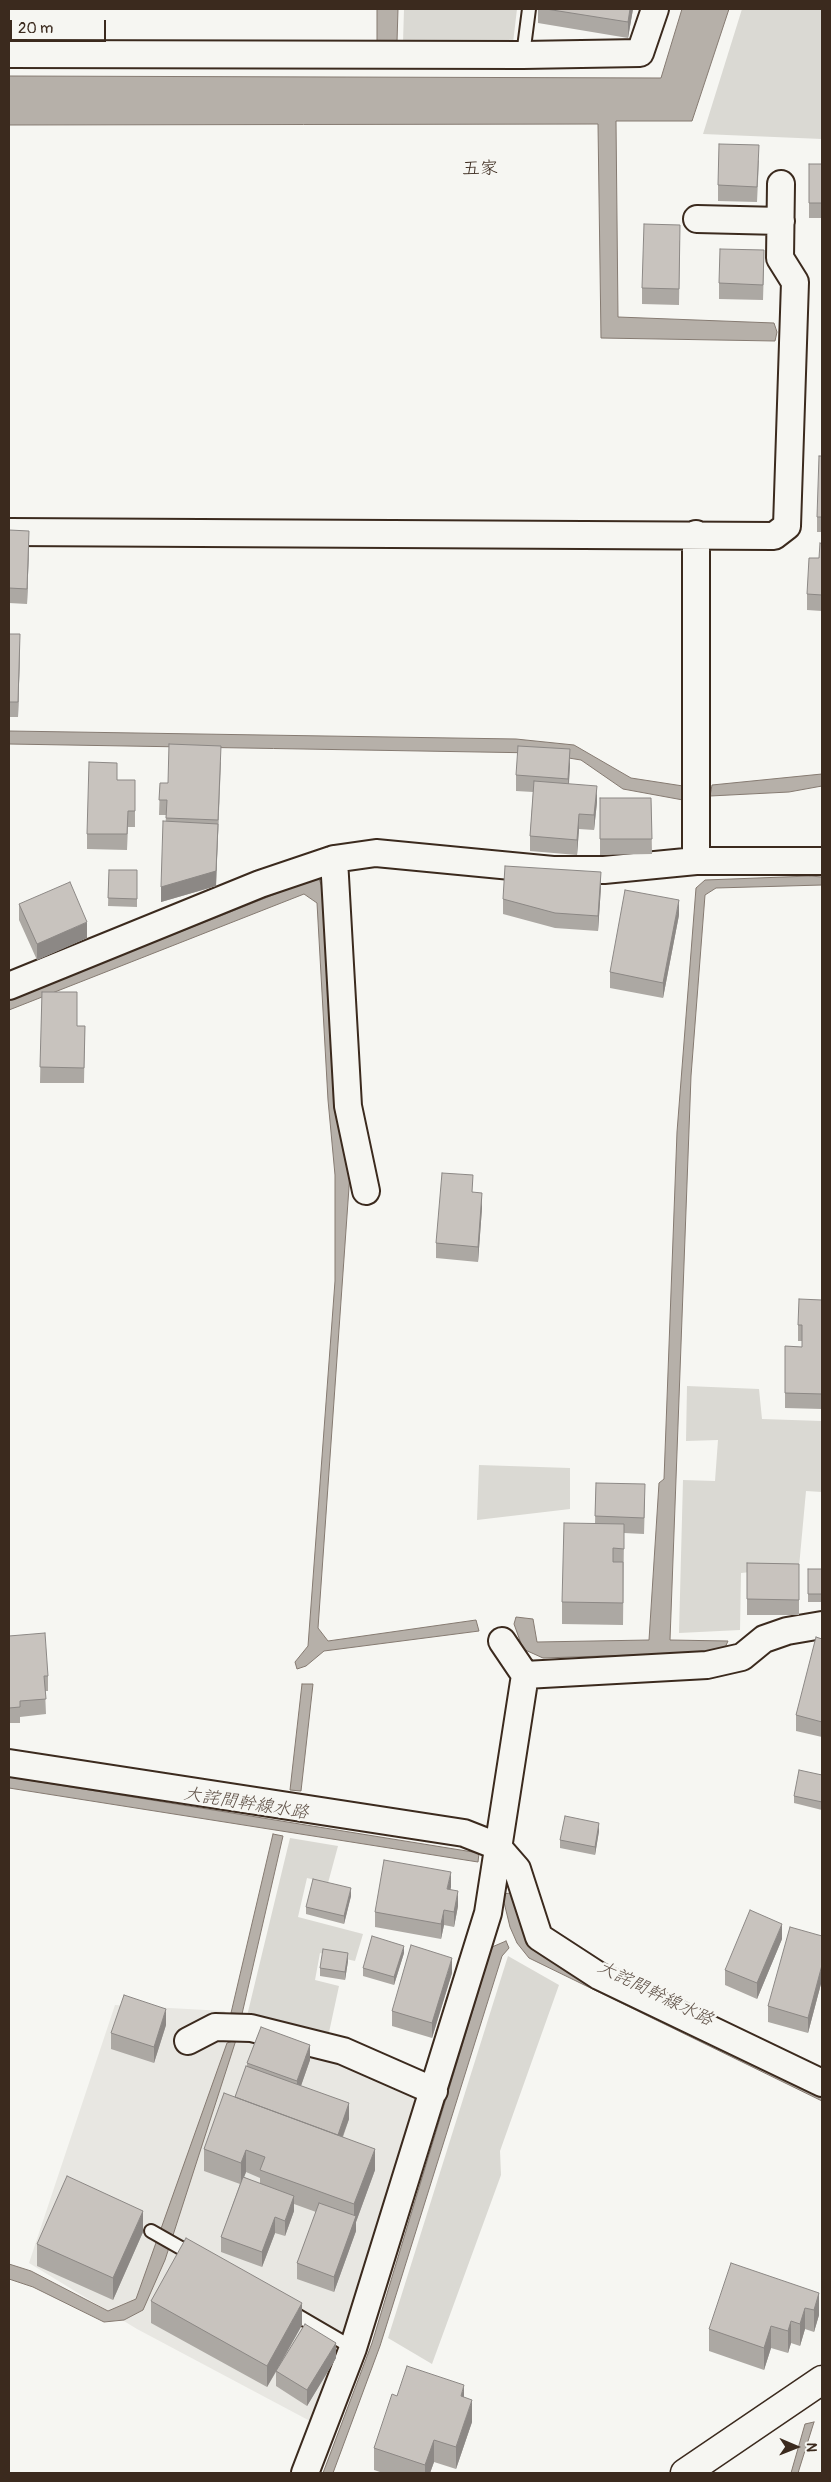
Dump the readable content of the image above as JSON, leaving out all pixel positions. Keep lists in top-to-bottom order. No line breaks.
{"districts":["五家"],"water":["大詫間幹線水路"],"scale_bar":"20 m","north":"right"}
